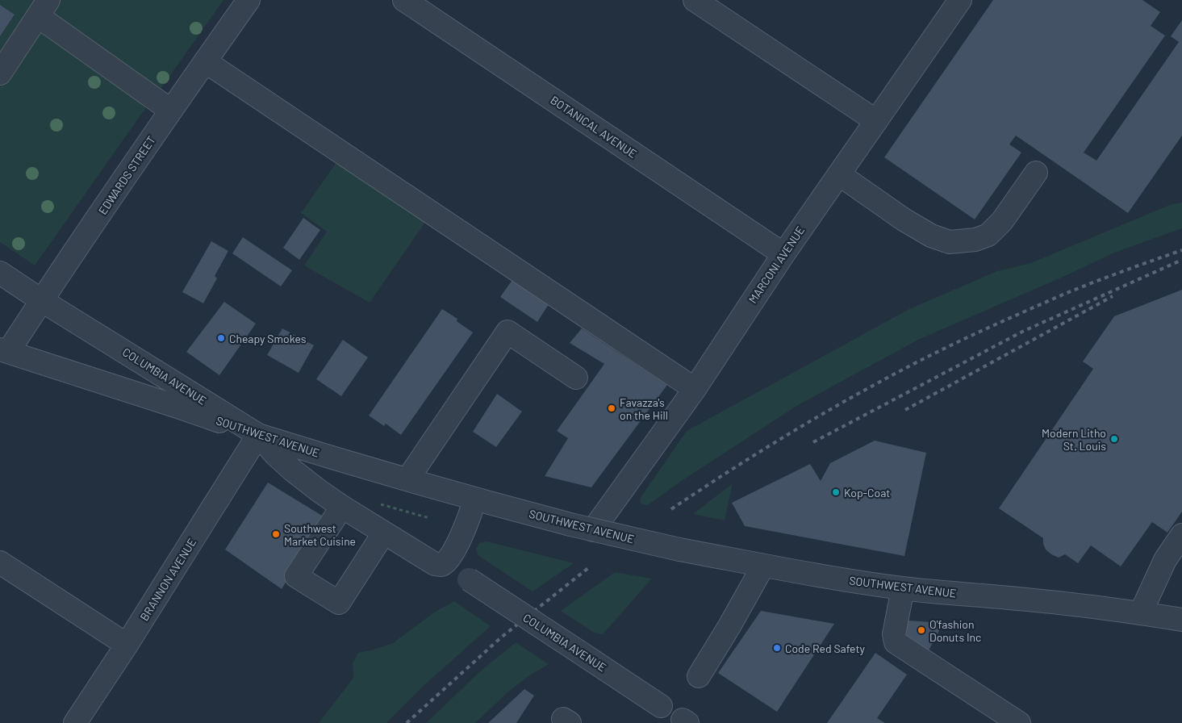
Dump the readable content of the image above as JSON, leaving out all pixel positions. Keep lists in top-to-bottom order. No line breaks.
{"streets":{"street":["BOTANICAL AVENUE","EDWARDS STREET","MARCONI AVENUE","COLUMBIA AVENUE","SOUTHWEST AVENUE","BRANNON AVENUE"]},"crossings":[["BOTANICAL AVENUE","MARCONI AVENUE"],["EDWARDS STREET","COLUMBIA AVENUE"],["EDWARDS STREET","SOUTHWEST AVENUE"],["MARCONI AVENUE","SOUTHWEST AVENUE"],["COLUMBIA AVENUE","SOUTHWEST AVENUE"],["COLUMBIA AVENUE","BRANNON AVENUE"],["SOUTHWEST AVENUE","BRANNON AVENUE"]],"places":["Cheapy Smokes","Favazza's on the Hill","Modern Litho St. Louis","Kop-Coat","Southwest Market Cuisine","O'fashion Donuts Inc","Code Red Safety"]}
